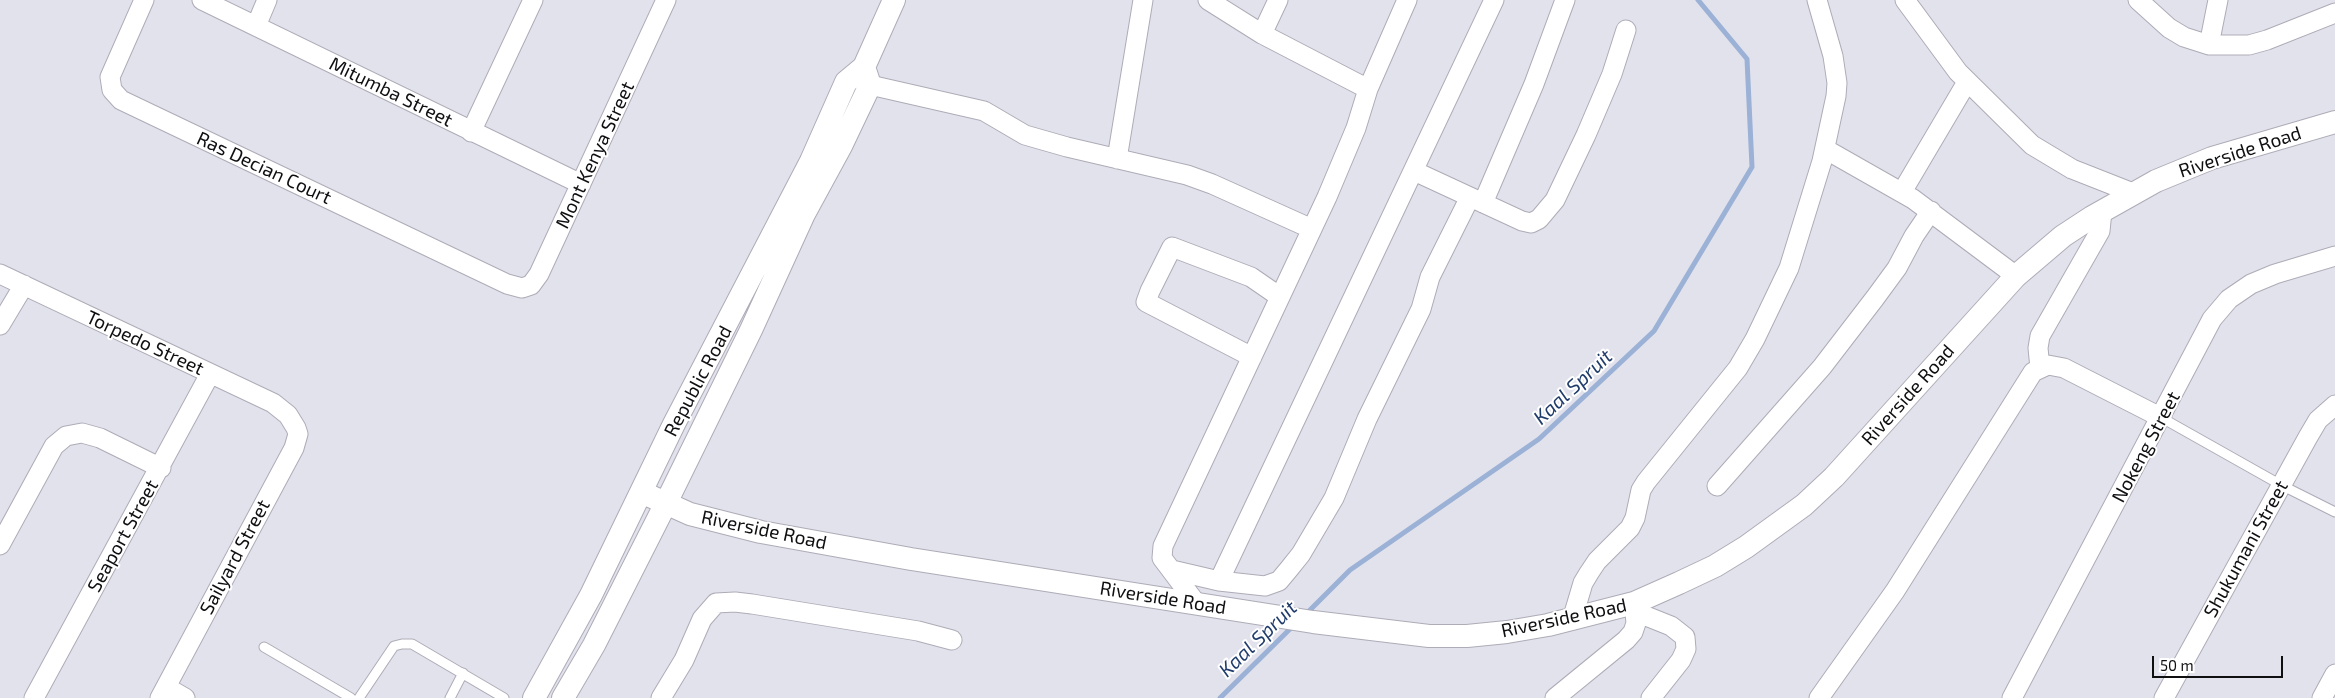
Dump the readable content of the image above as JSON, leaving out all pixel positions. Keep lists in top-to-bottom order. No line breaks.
{"streets":{"street":["Mitumba Street","Riverside Road","Mont Kenya Street","Ras Decian Court","Torpedo Street","Republic Road","Nokeng Street","Seaport Street","Shukumani Street","Sailyard Street"]},"crossings":[["Mitumba Street","Mont Kenya Street"],["Riverside Road","Republic Road"],["Mont Kenya Street","Ras Decian Court"],["Torpedo Street","Seaport Street"],["Torpedo Street","Sailyard Street"]],"water":["Kaal Spruit"],"scale_bar":"50 m"}
